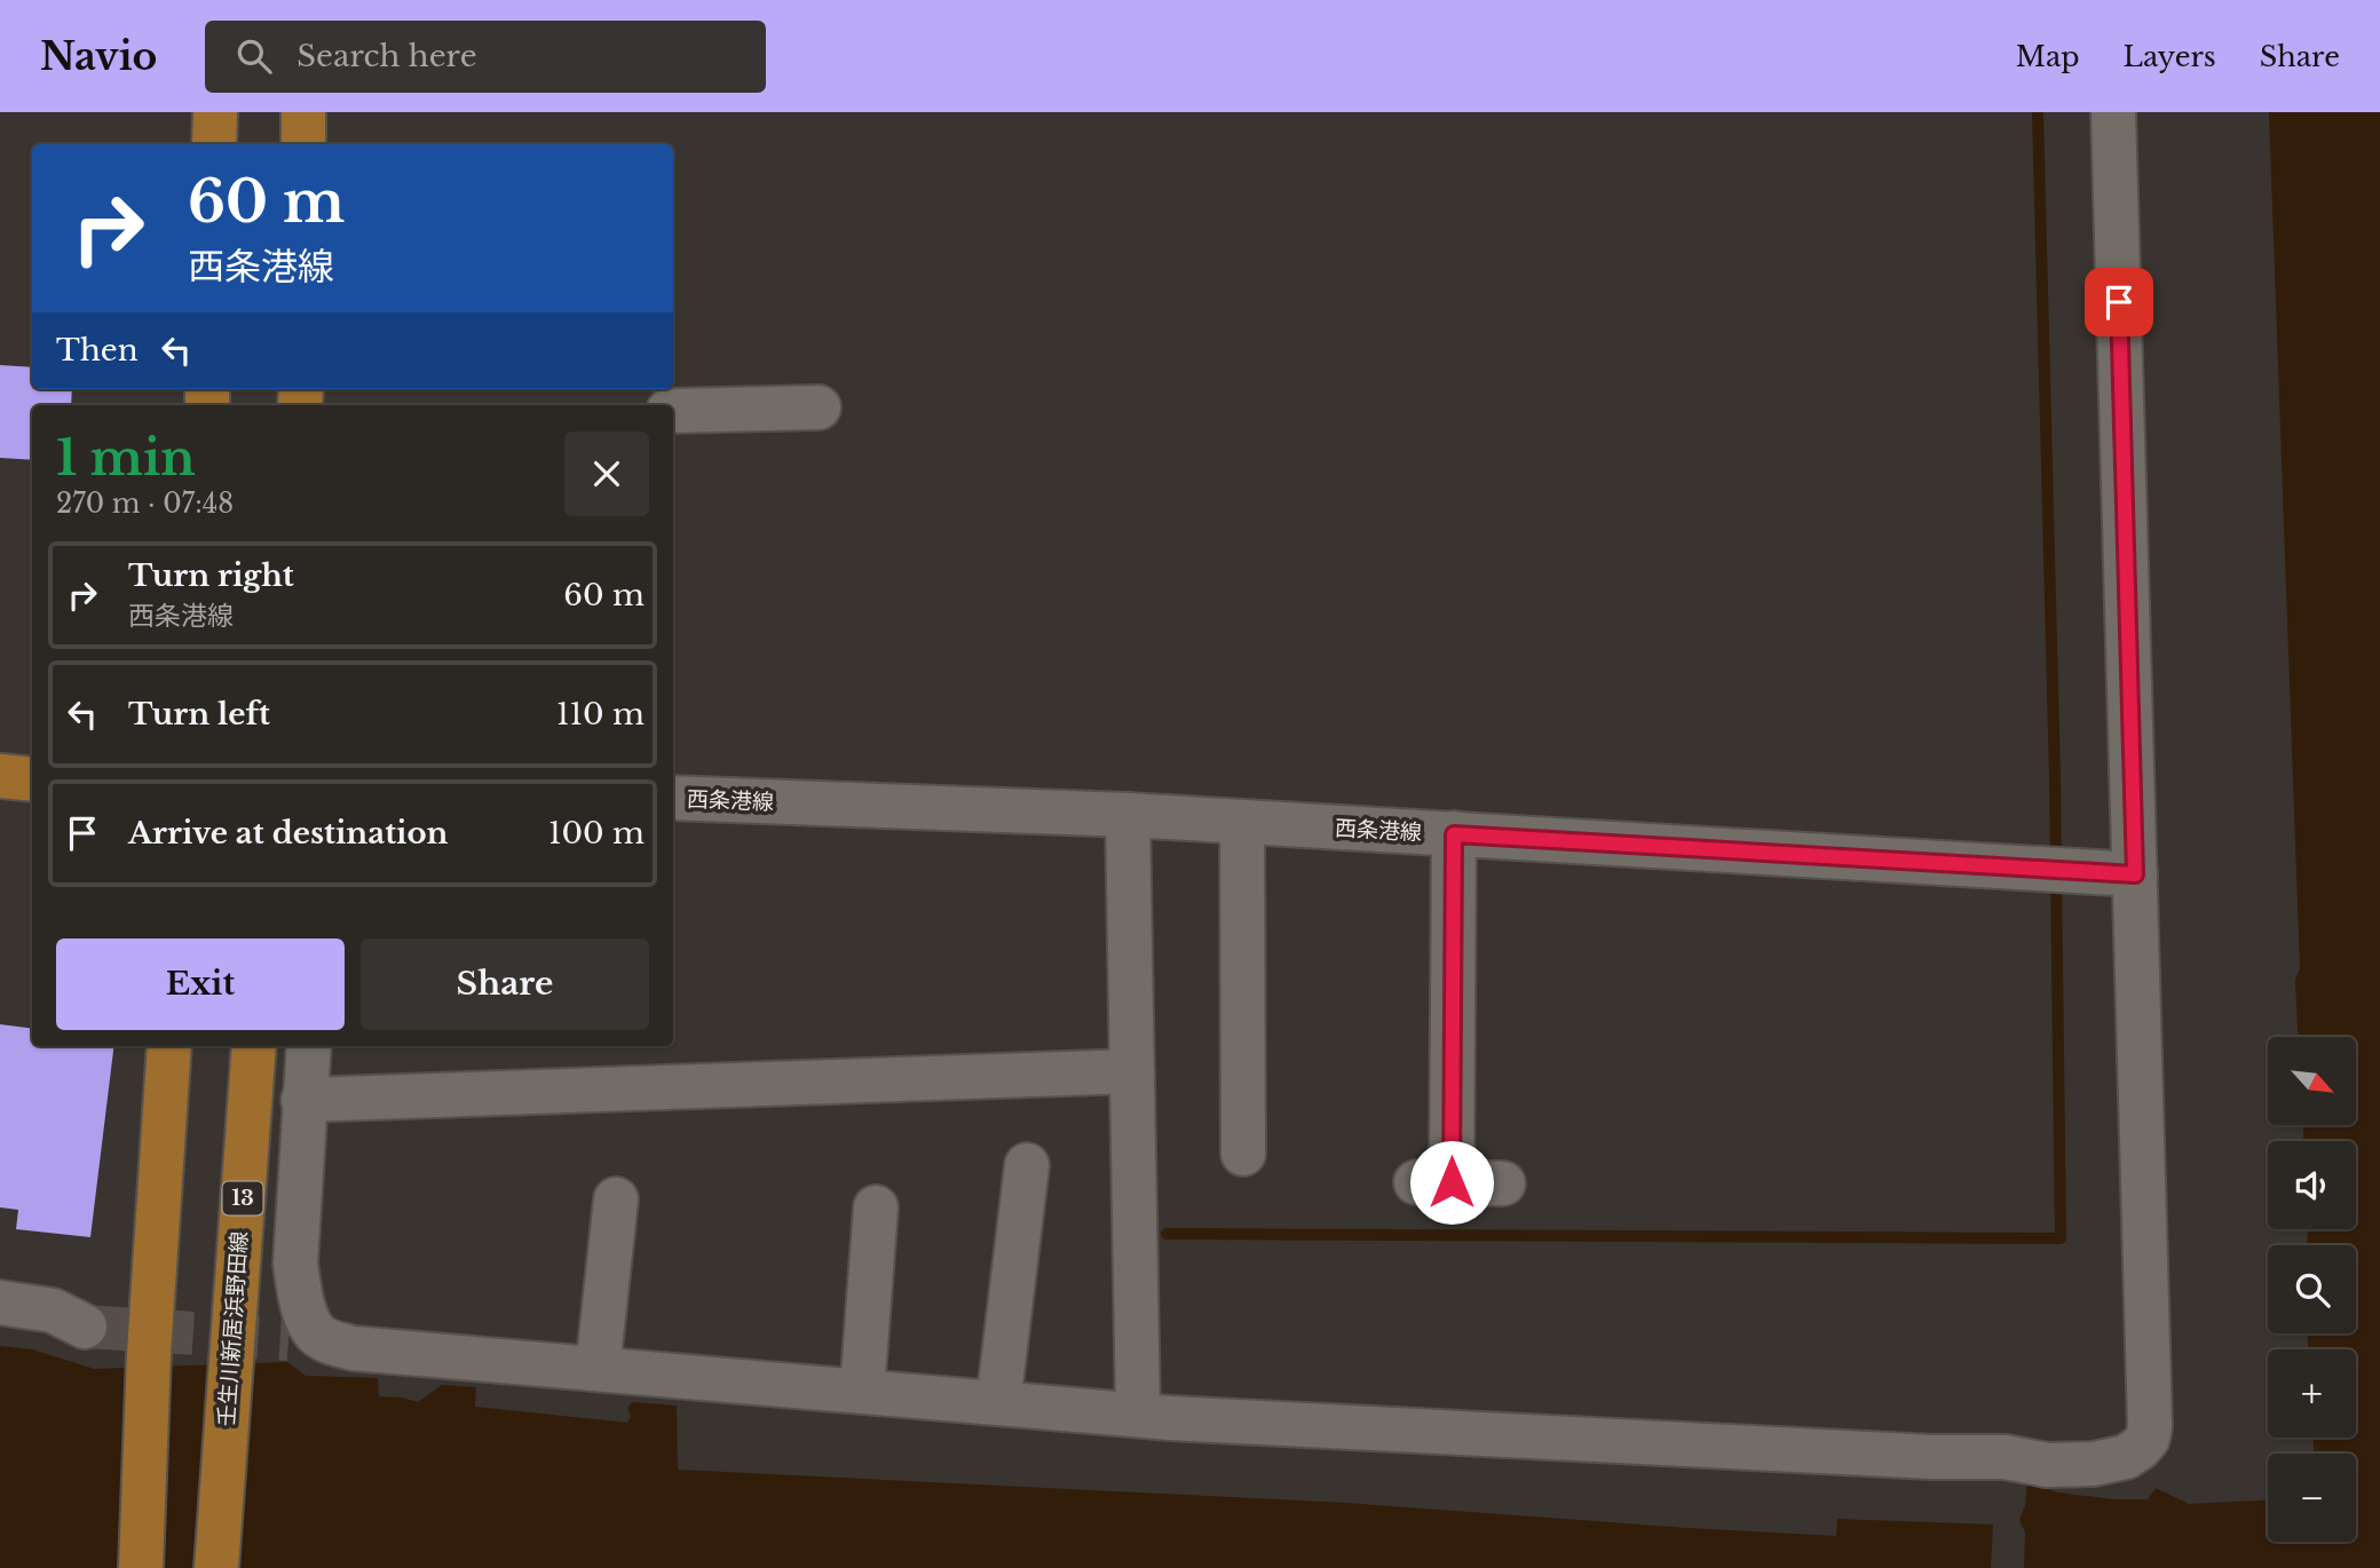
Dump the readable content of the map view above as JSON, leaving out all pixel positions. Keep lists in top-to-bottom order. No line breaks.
{"streets":{"main road":["13","壬生川新居浜野田線"],"street":["西条港線"]},"north":"bottom right","page":{"header":"Navio","search":"Search here","nav":["Map","Layers","Share"],"turn":["60 m","西条港線"],"then":"Then","heading":["1 min","270 m · 07:48"],"list":[{"name":"Turn right","note":"西条港線","value":"60 m"},{"name":"Turn left","value":"110 m"},{"name":"Arrive at destination","value":"100 m"}],"buttons":["Exit","Share"],"map_buttons":["+","−"]}}
